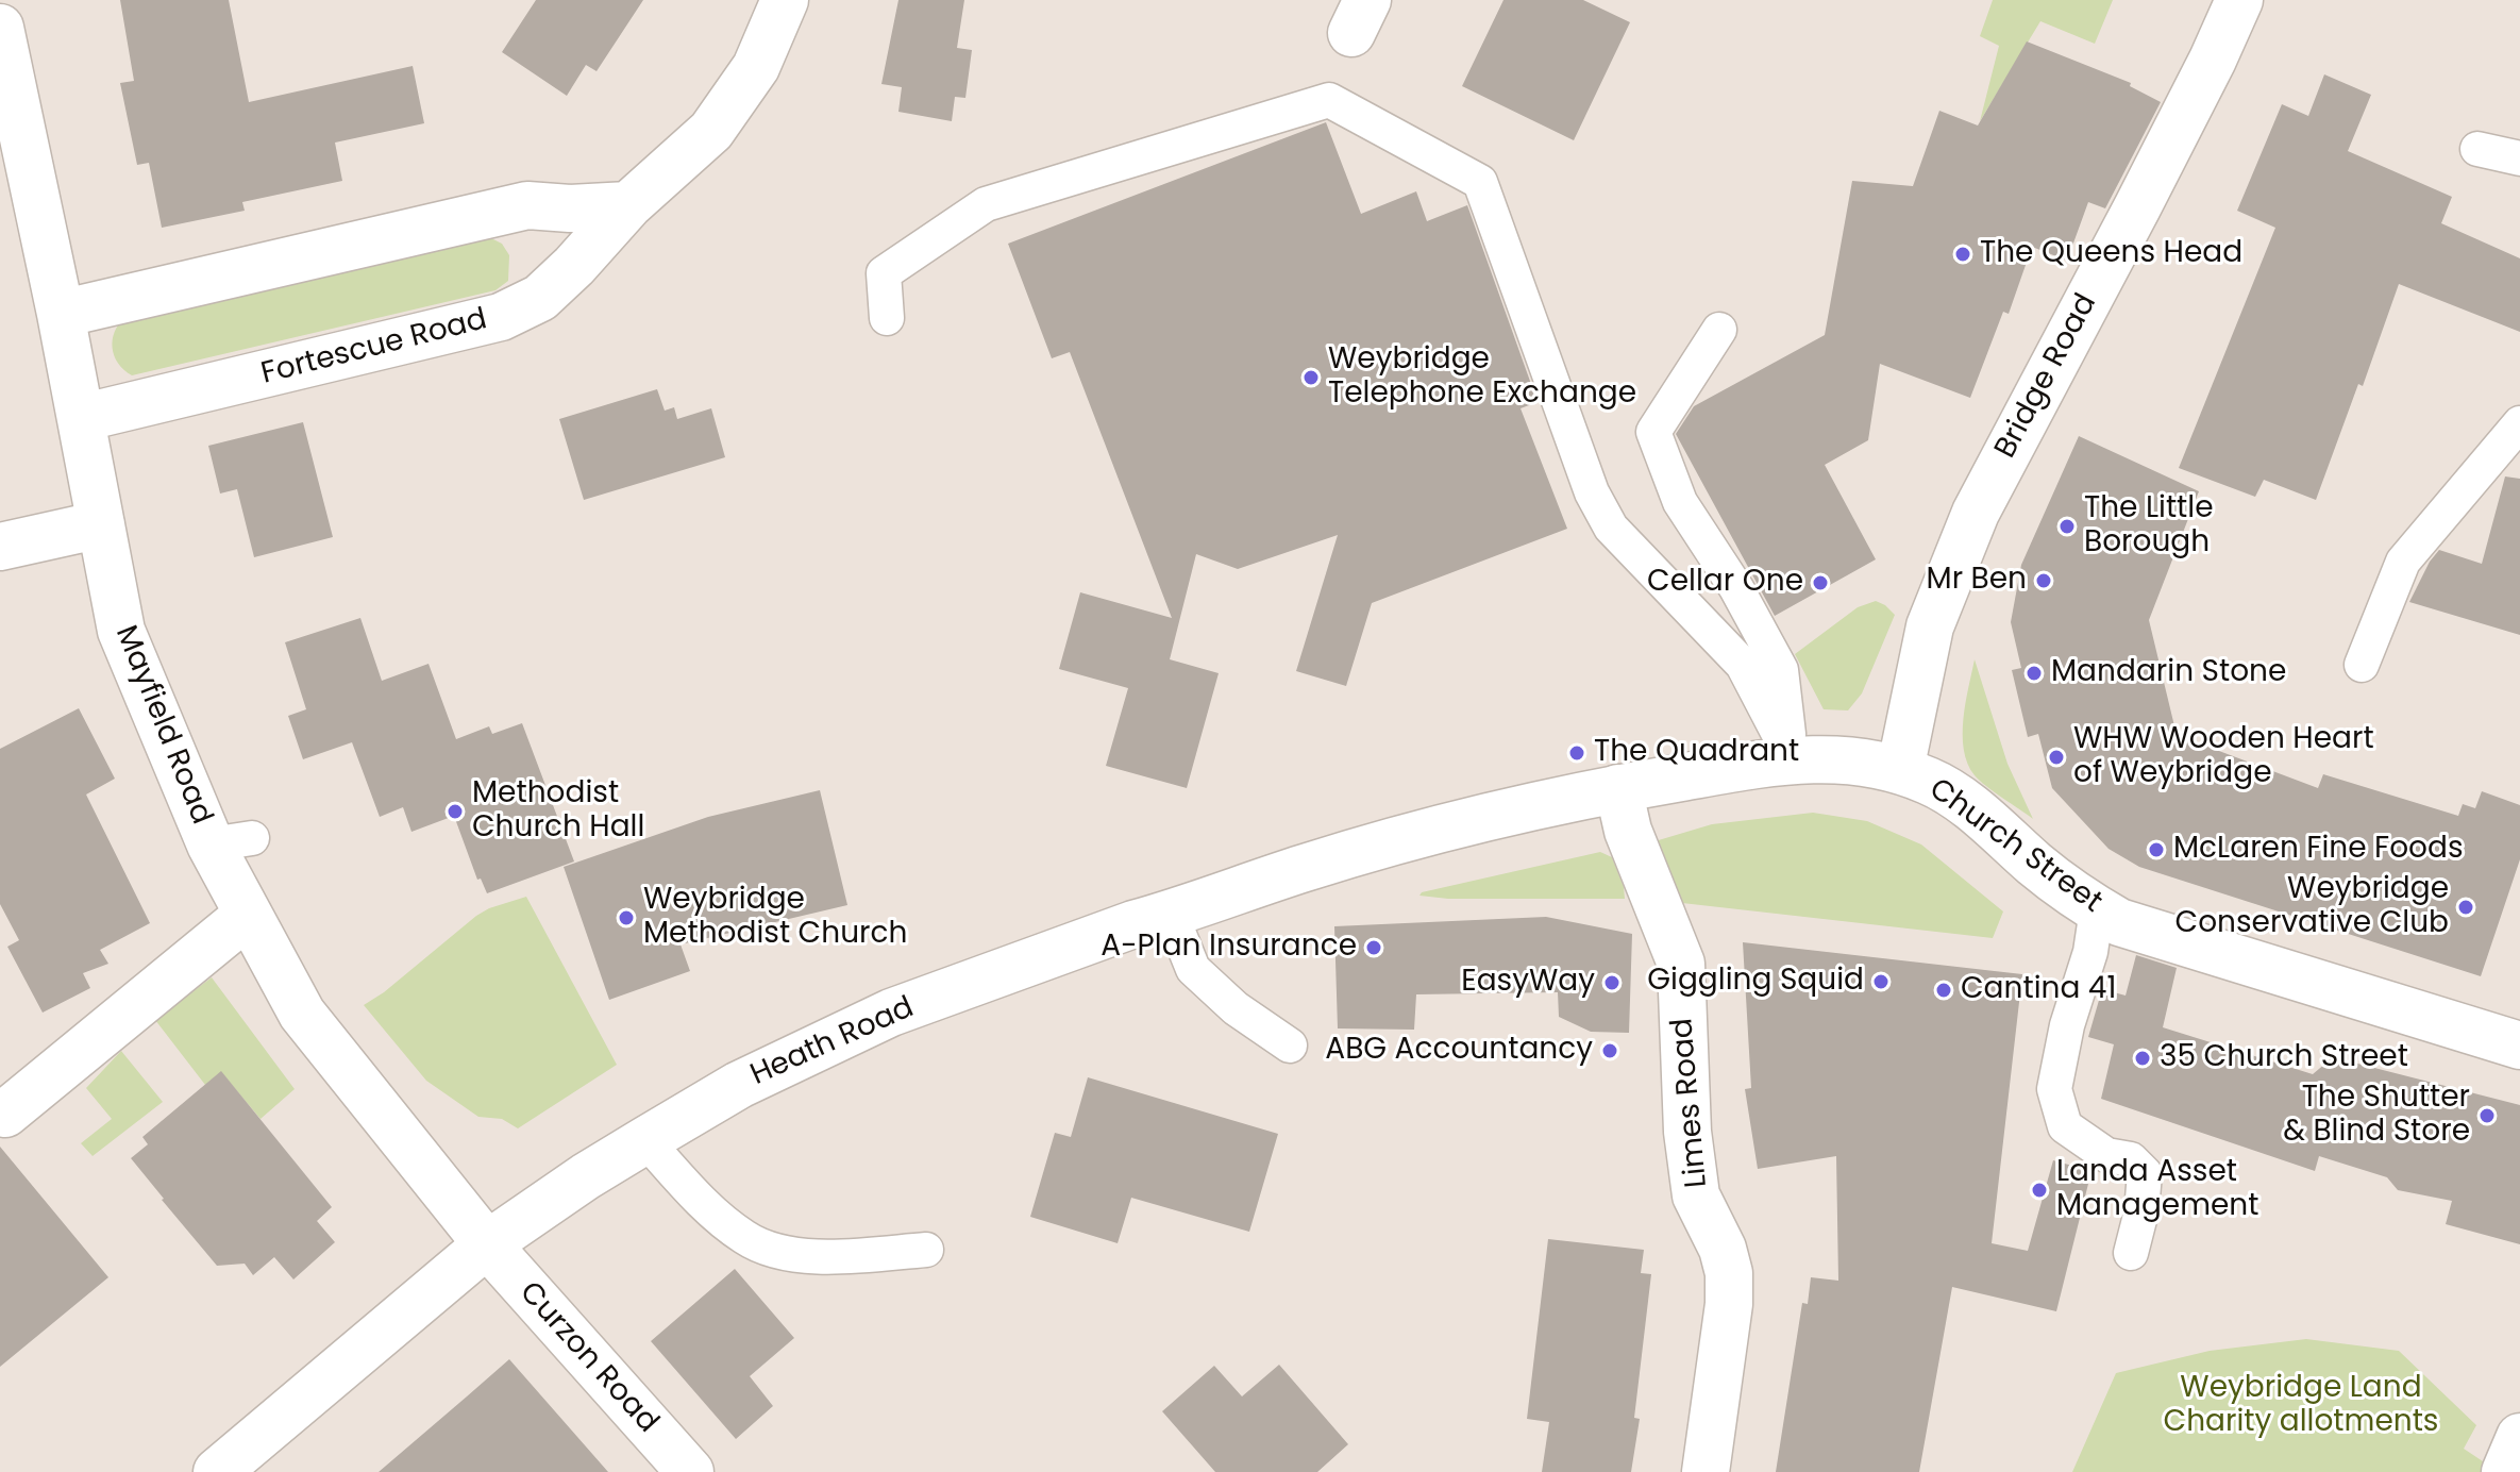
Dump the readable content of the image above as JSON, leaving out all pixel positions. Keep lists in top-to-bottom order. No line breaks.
{"streets":{"street":["Fortescue Road","Bridge Road","Mayfield Road","Church Street","Heath Road","Limes Road","Curzon Road"]},"crossings":[["Fortescue Road","Mayfield Road"],["Bridge Road","Church Street"],["Mayfield Road","Heath Road"],["Mayfield Road","Curzon Road"],["Church Street","Heath Road"],["Church Street","Limes Road"],["Heath Road","Curzon Road"]],"parks":["Weybridge Land Charity allotments"],"places":["The Queens Head","Weybridge Telephone Exchange","The Little Borough","Mr Ben","Cellar One","Mandarin Stone","The Quadrant","WHW Wooden Heart of Weybridge","Methodist Church Hall","McLaren Fine Foods","Weybridge Conservative Club","Weybridge Methodist Church","A-Plan Insurance","Giggling Squid","EasyWay","Cantina 41","ABG Accountancy","35 Church Street","The Shutter & Blind Store","Landa Asset Management"]}
